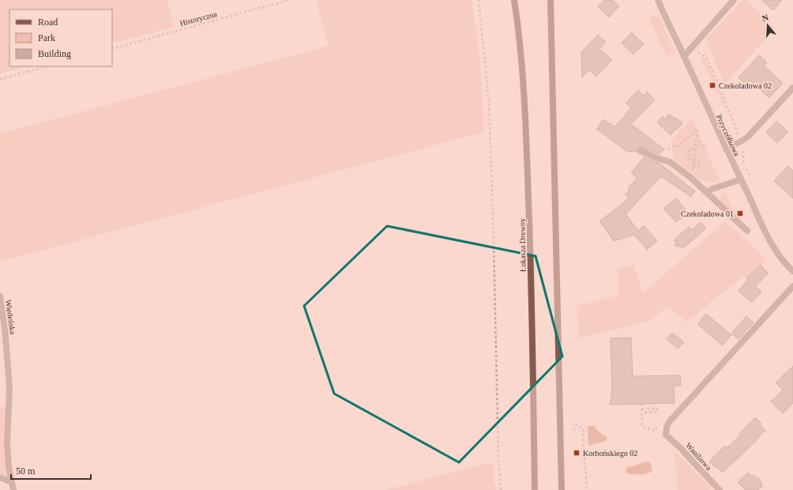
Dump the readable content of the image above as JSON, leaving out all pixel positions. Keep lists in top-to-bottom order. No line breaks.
{"streets":{"main road":["Łukasza Drewny"],"street":["Przyczółkowa","Wiedeńska","Waniliowa"],"path":["Historyczna"]},"places":{"transit":["Czekoladowa 02","Czekoladowa 01","Korbońskiego 02"]},"legend":["Road","Park","Building"],"scale_bar":"50 m","north":"top"}
